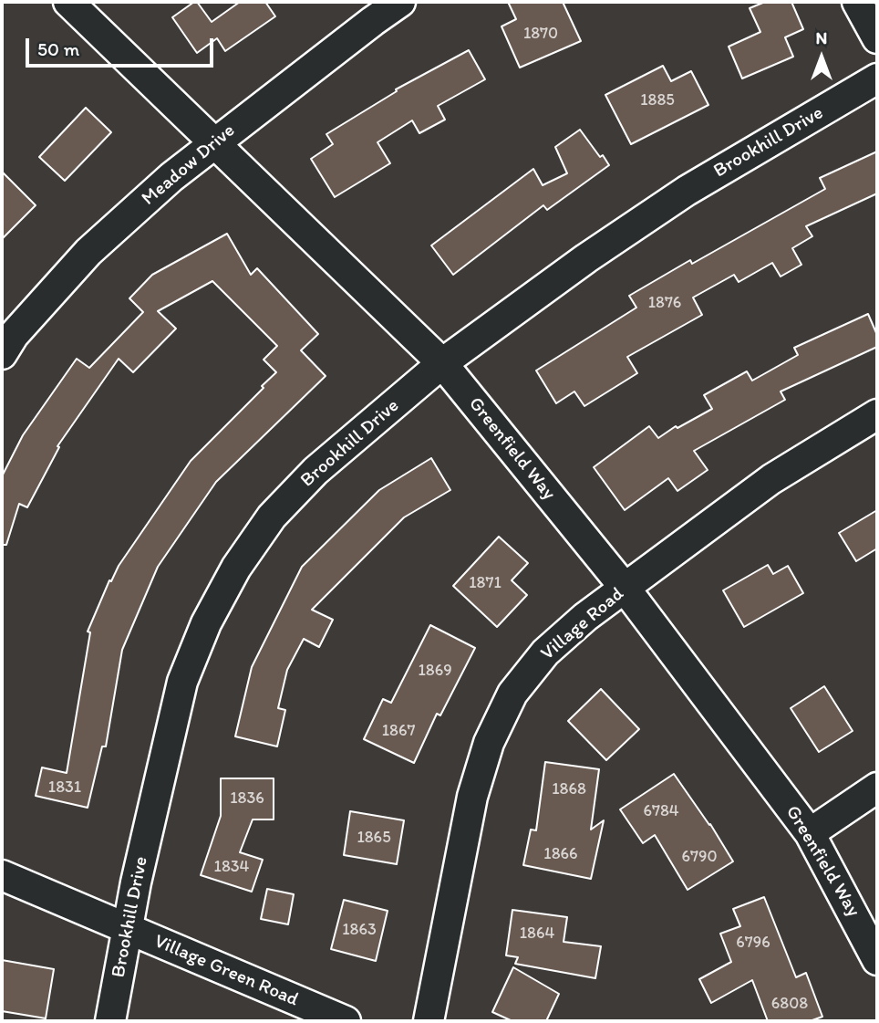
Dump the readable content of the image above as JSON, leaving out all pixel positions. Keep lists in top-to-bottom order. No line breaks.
{"streets":{"street":["Brookhill Drive","Meadow Drive","Greenfield Way","Village Road","Village Green Road"]},"crossings":[["Brookhill Drive","Greenfield Way"],["Brookhill Drive","Village Green Road"],["Meadow Drive","Greenfield Way"],["Greenfield Way","Village Road"]],"house_numbers":["1870","1885","1876","1871","1869","1867","1831","1868","1836","6784","1865","1866","6790","1834","1863","1864","6796","6808"],"scale_bar":"50 m","north":"top"}
